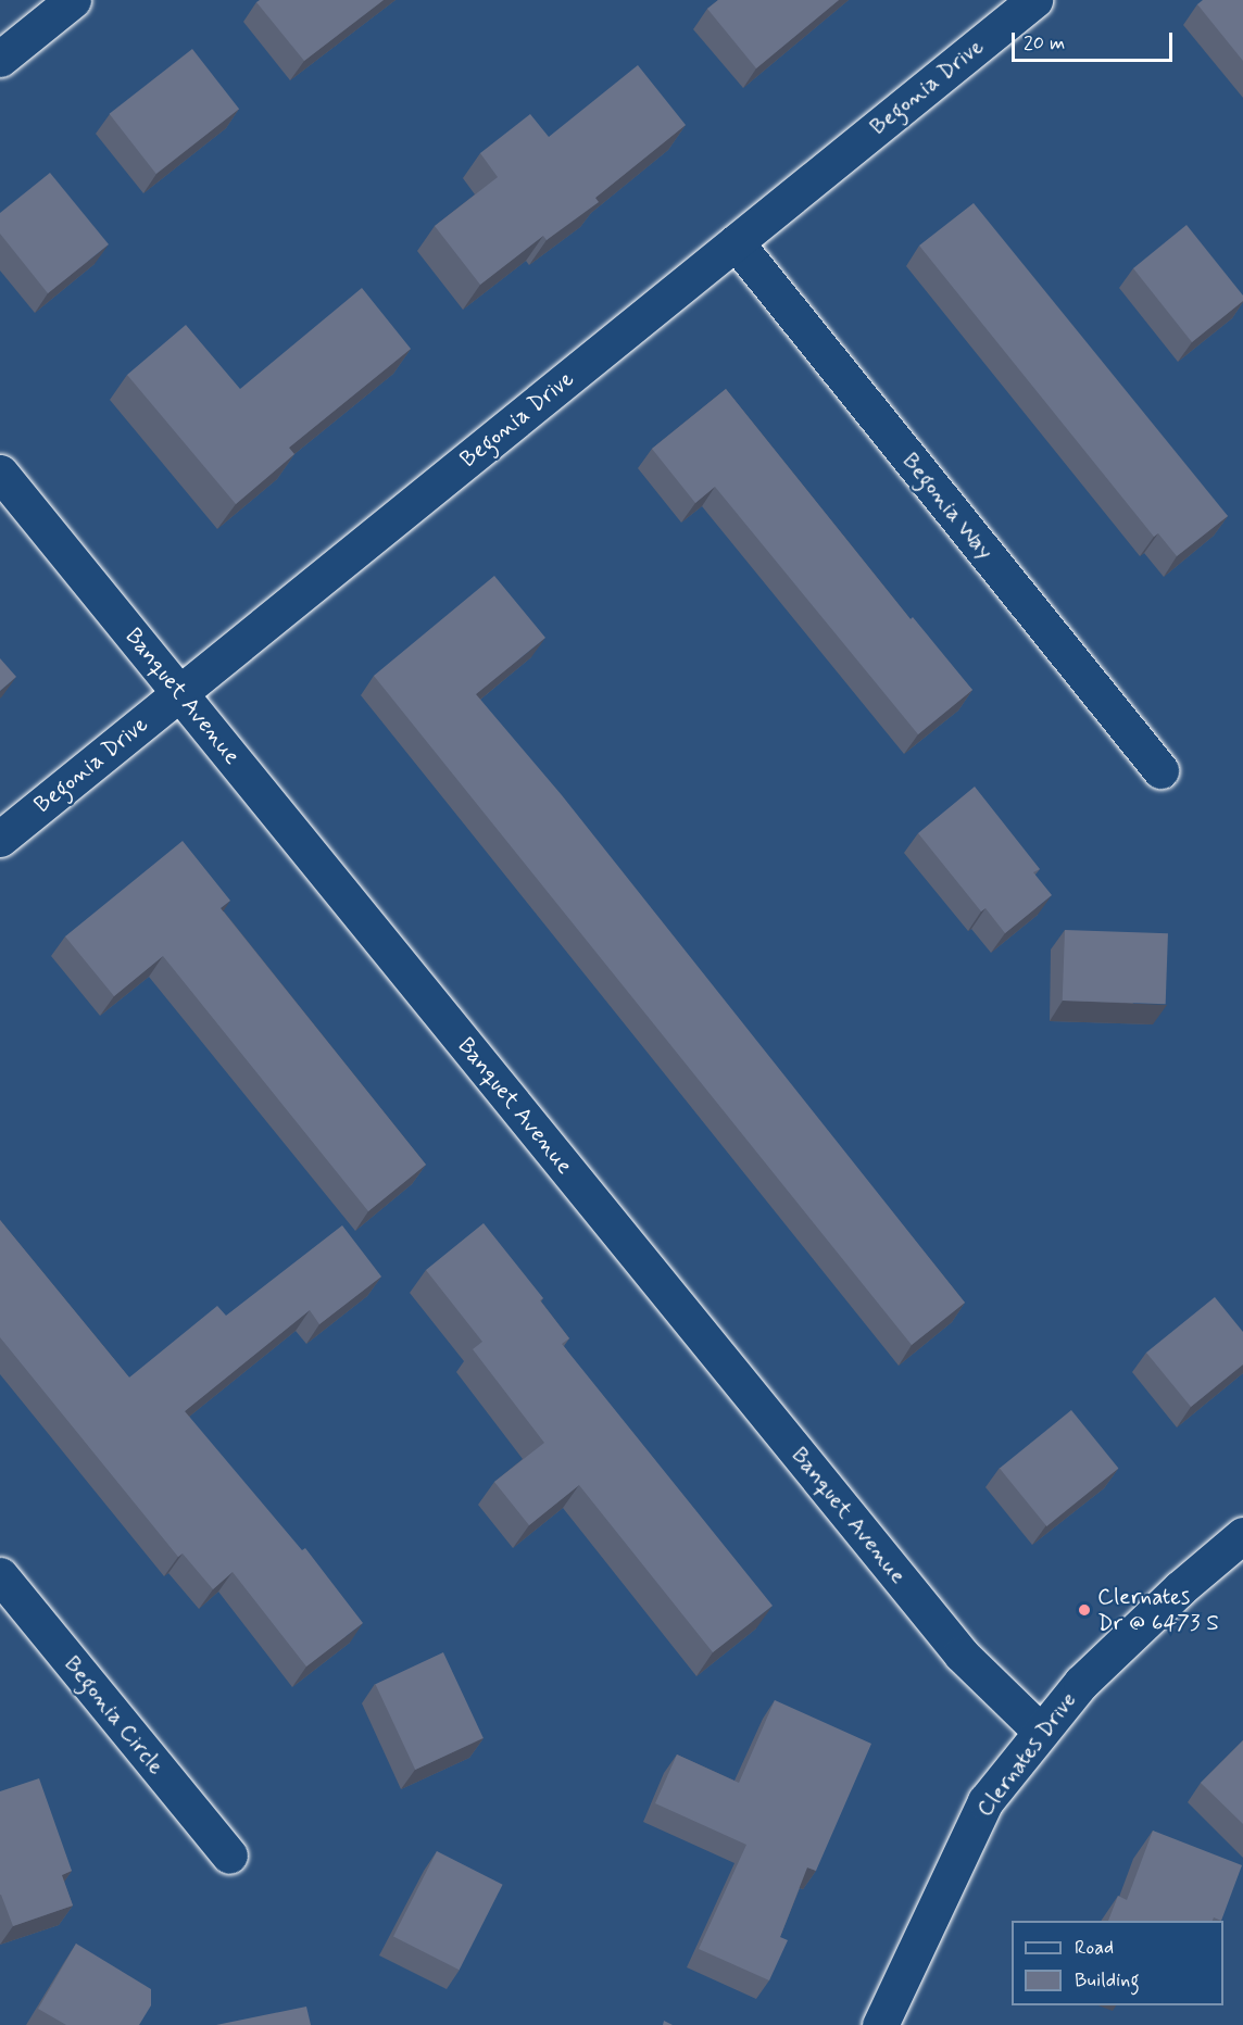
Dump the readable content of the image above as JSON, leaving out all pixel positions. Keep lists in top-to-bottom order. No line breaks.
{"streets":{"street":["Begonia Drive","Begonia Way","Banquet Avenue","Begonia Circle","Clernates Drive"]},"crossings":[["Begonia Drive","Begonia Way"],["Begonia Drive","Banquet Avenue"],["Banquet Avenue","Clernates Drive"]],"places":["Clernates Dr @ 6473 S"],"legend":["Road","Building"],"scale_bar":"20 m"}
